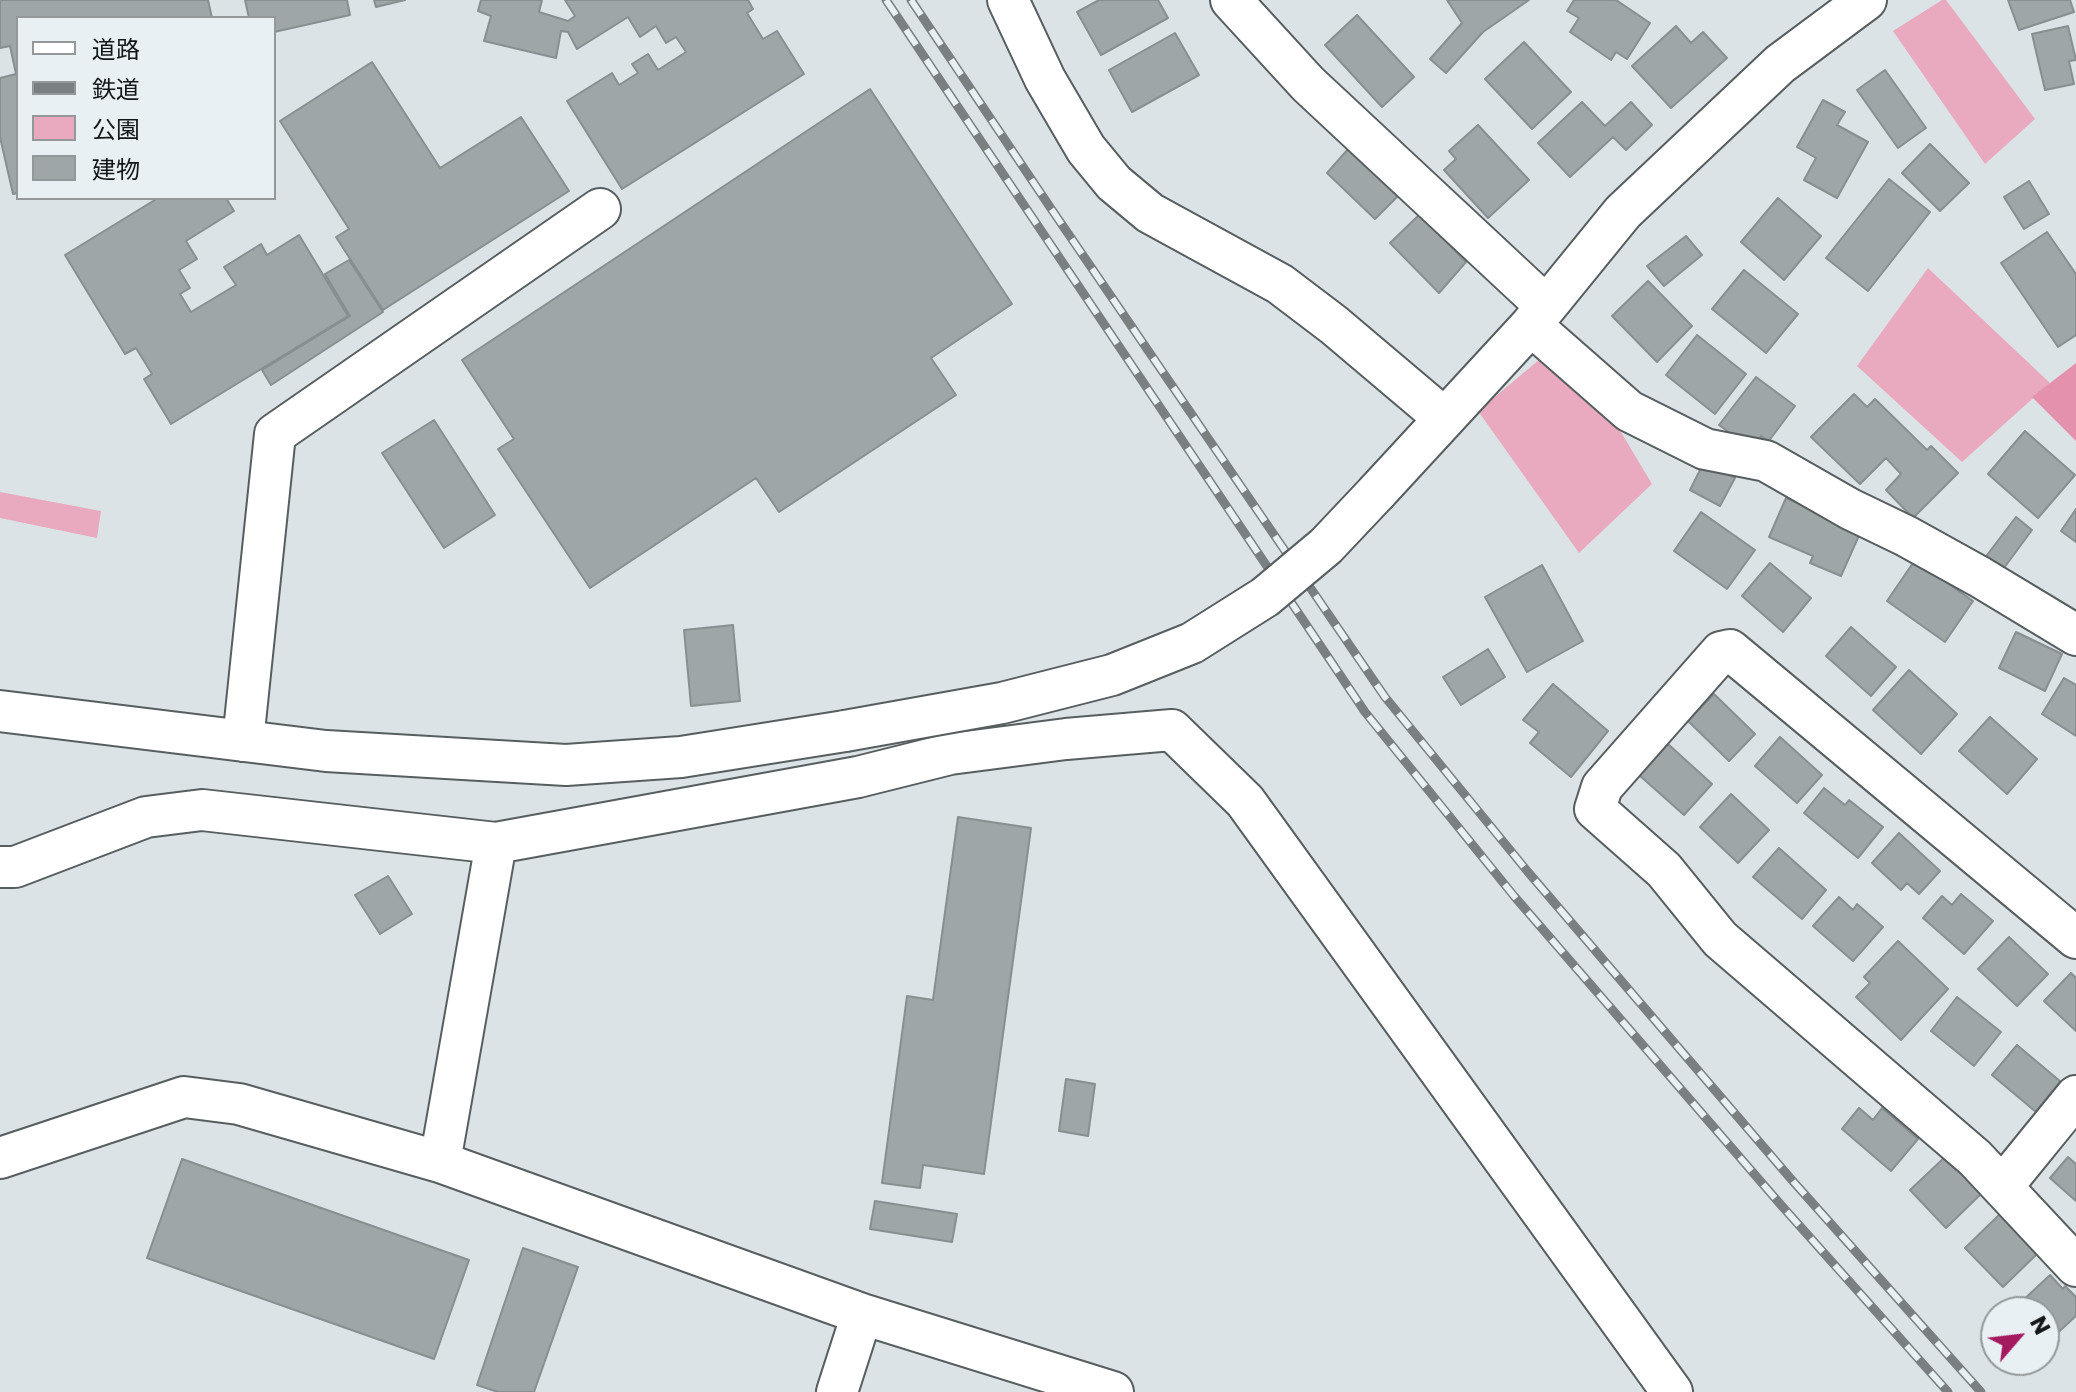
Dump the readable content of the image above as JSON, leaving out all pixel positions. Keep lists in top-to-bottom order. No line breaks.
{"legend":["道路","鉄道","公園","建物"],"north":"top right"}
